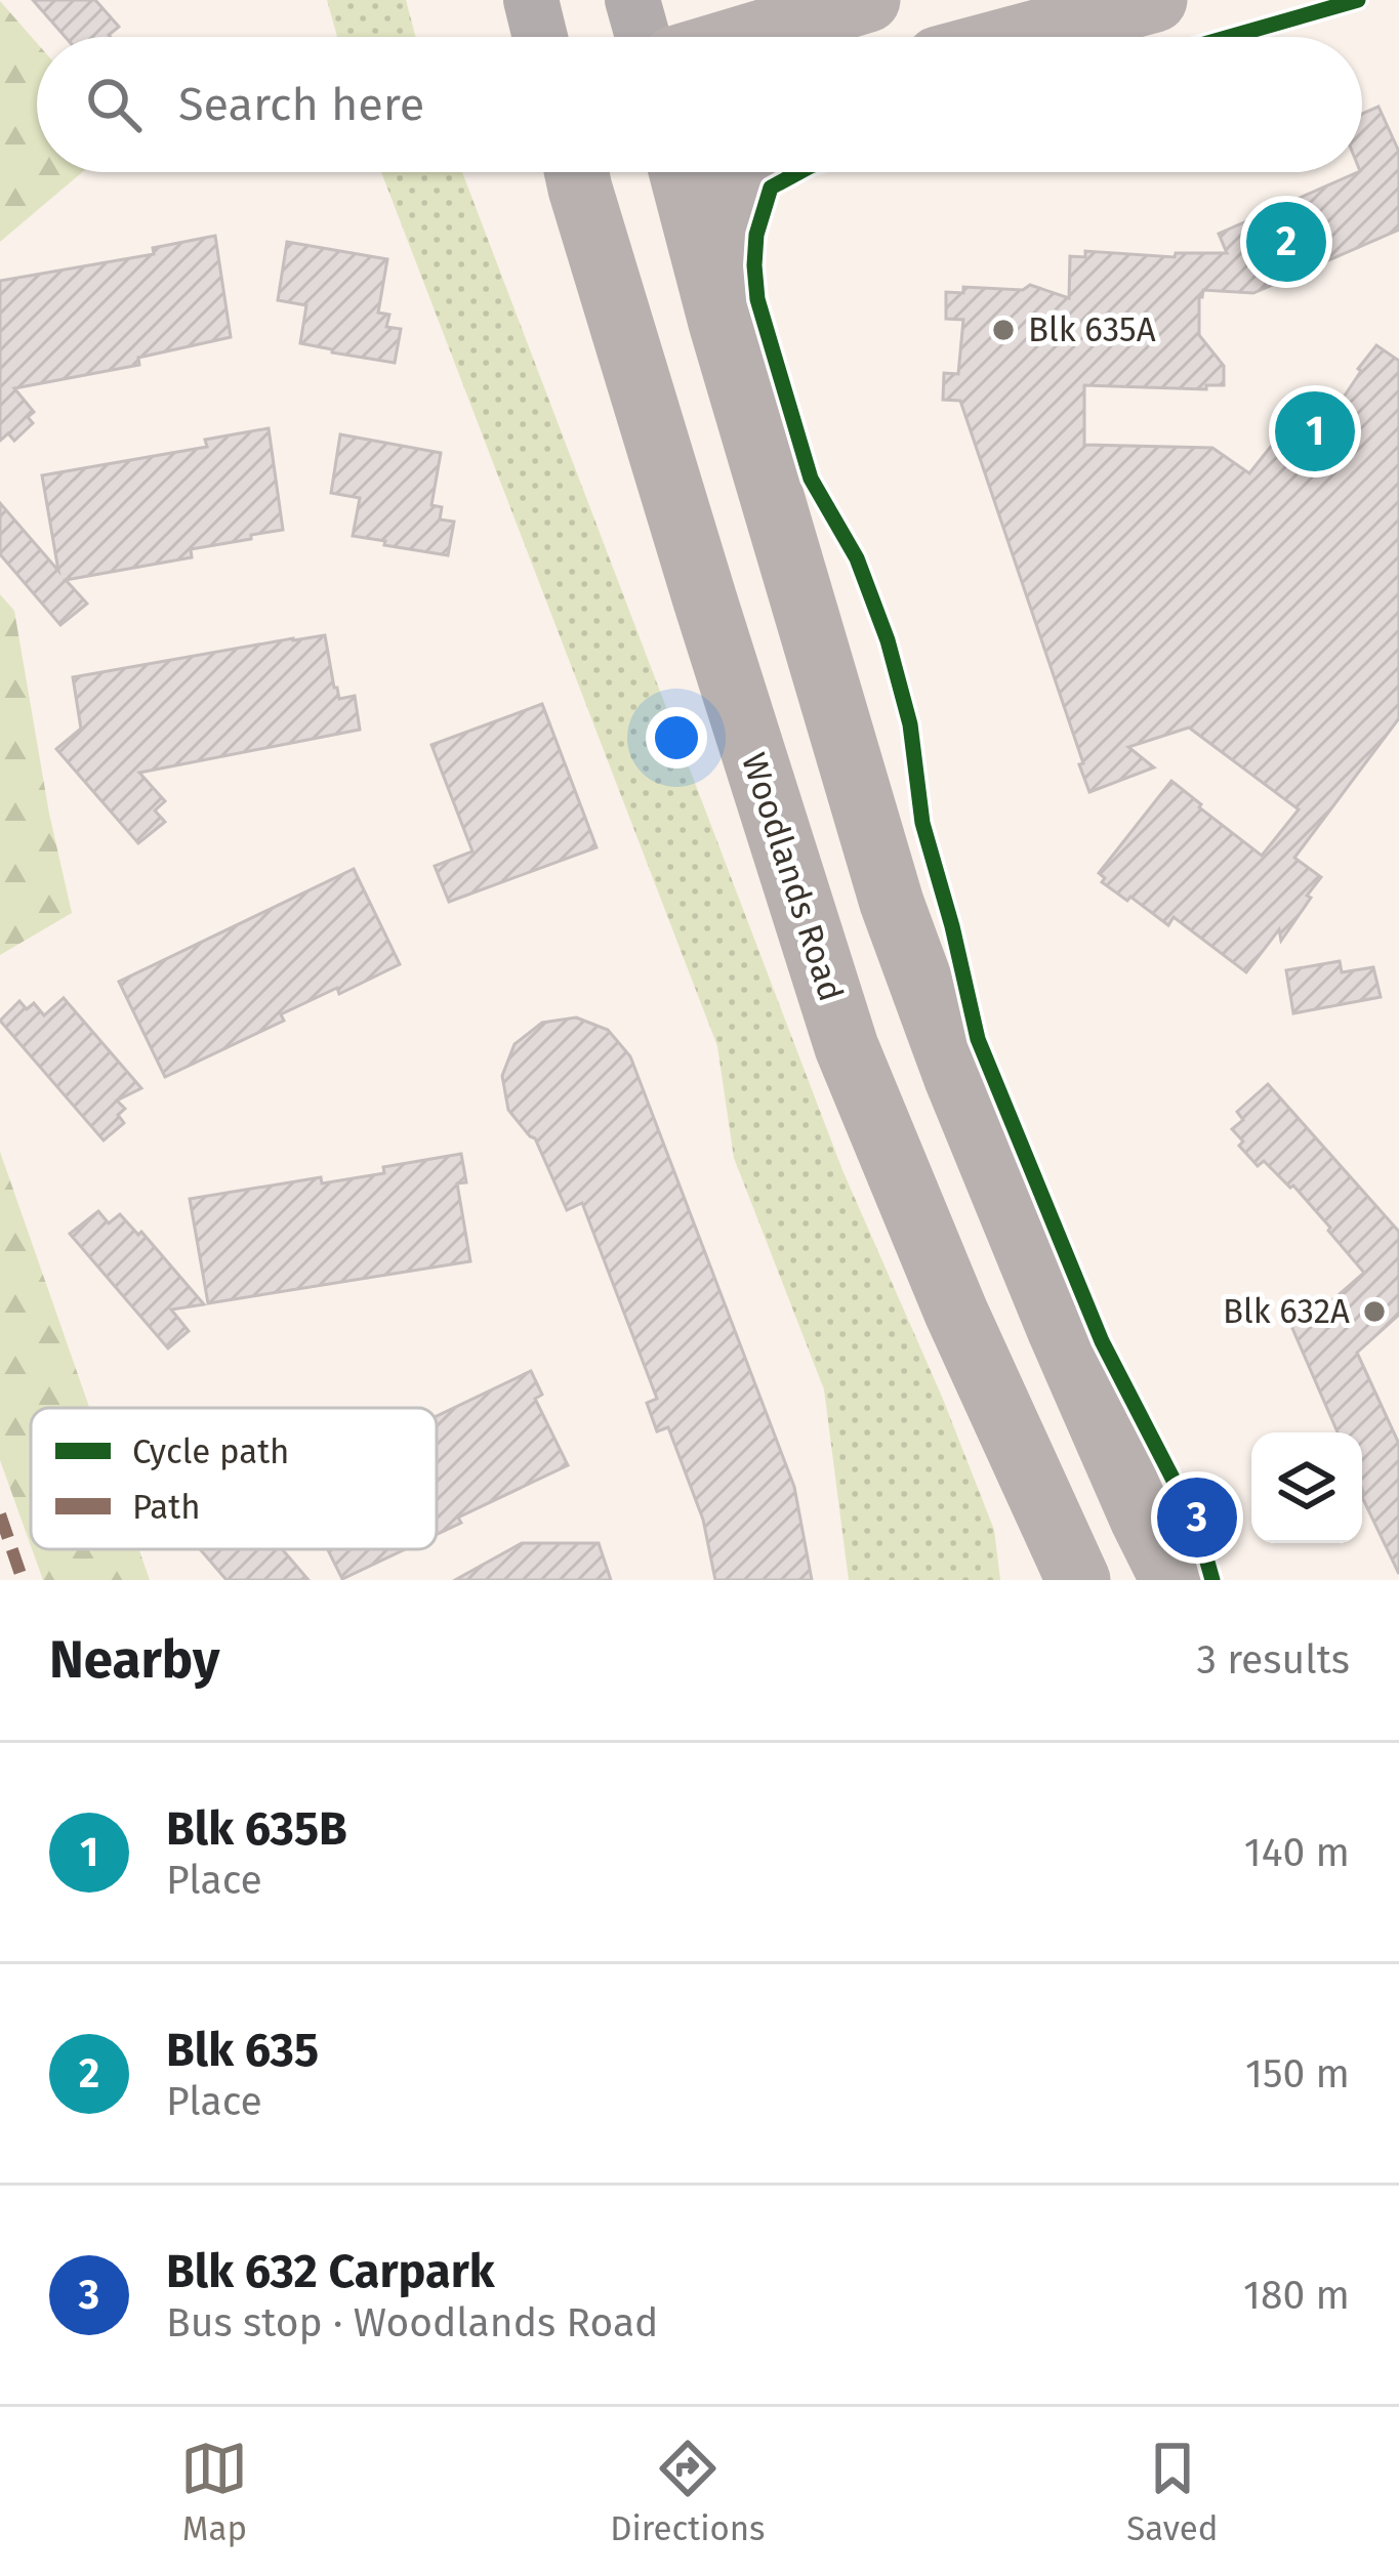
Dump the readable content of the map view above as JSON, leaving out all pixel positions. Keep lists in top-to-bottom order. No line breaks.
{"streets":{"highway":["Woodlands Road"]},"places":["Blk 635A","Blk 632A"],"legend":["Cycle path","Path"],"page":{"search":"Search here","pins":["2","1","3"],"heading":["Nearby","3 results"],"list":[{"mark":"1","name":"Blk 635B","note":"Place","value":"140 m"},{"mark":"2","name":"Blk 635","note":"Place","value":"150 m"},{"mark":"3","name":"Blk 632 Carpark","note":"Bus stop · Woodlands Road","value":"180 m"}],"nav":["Map","Directions","Saved"]}}
